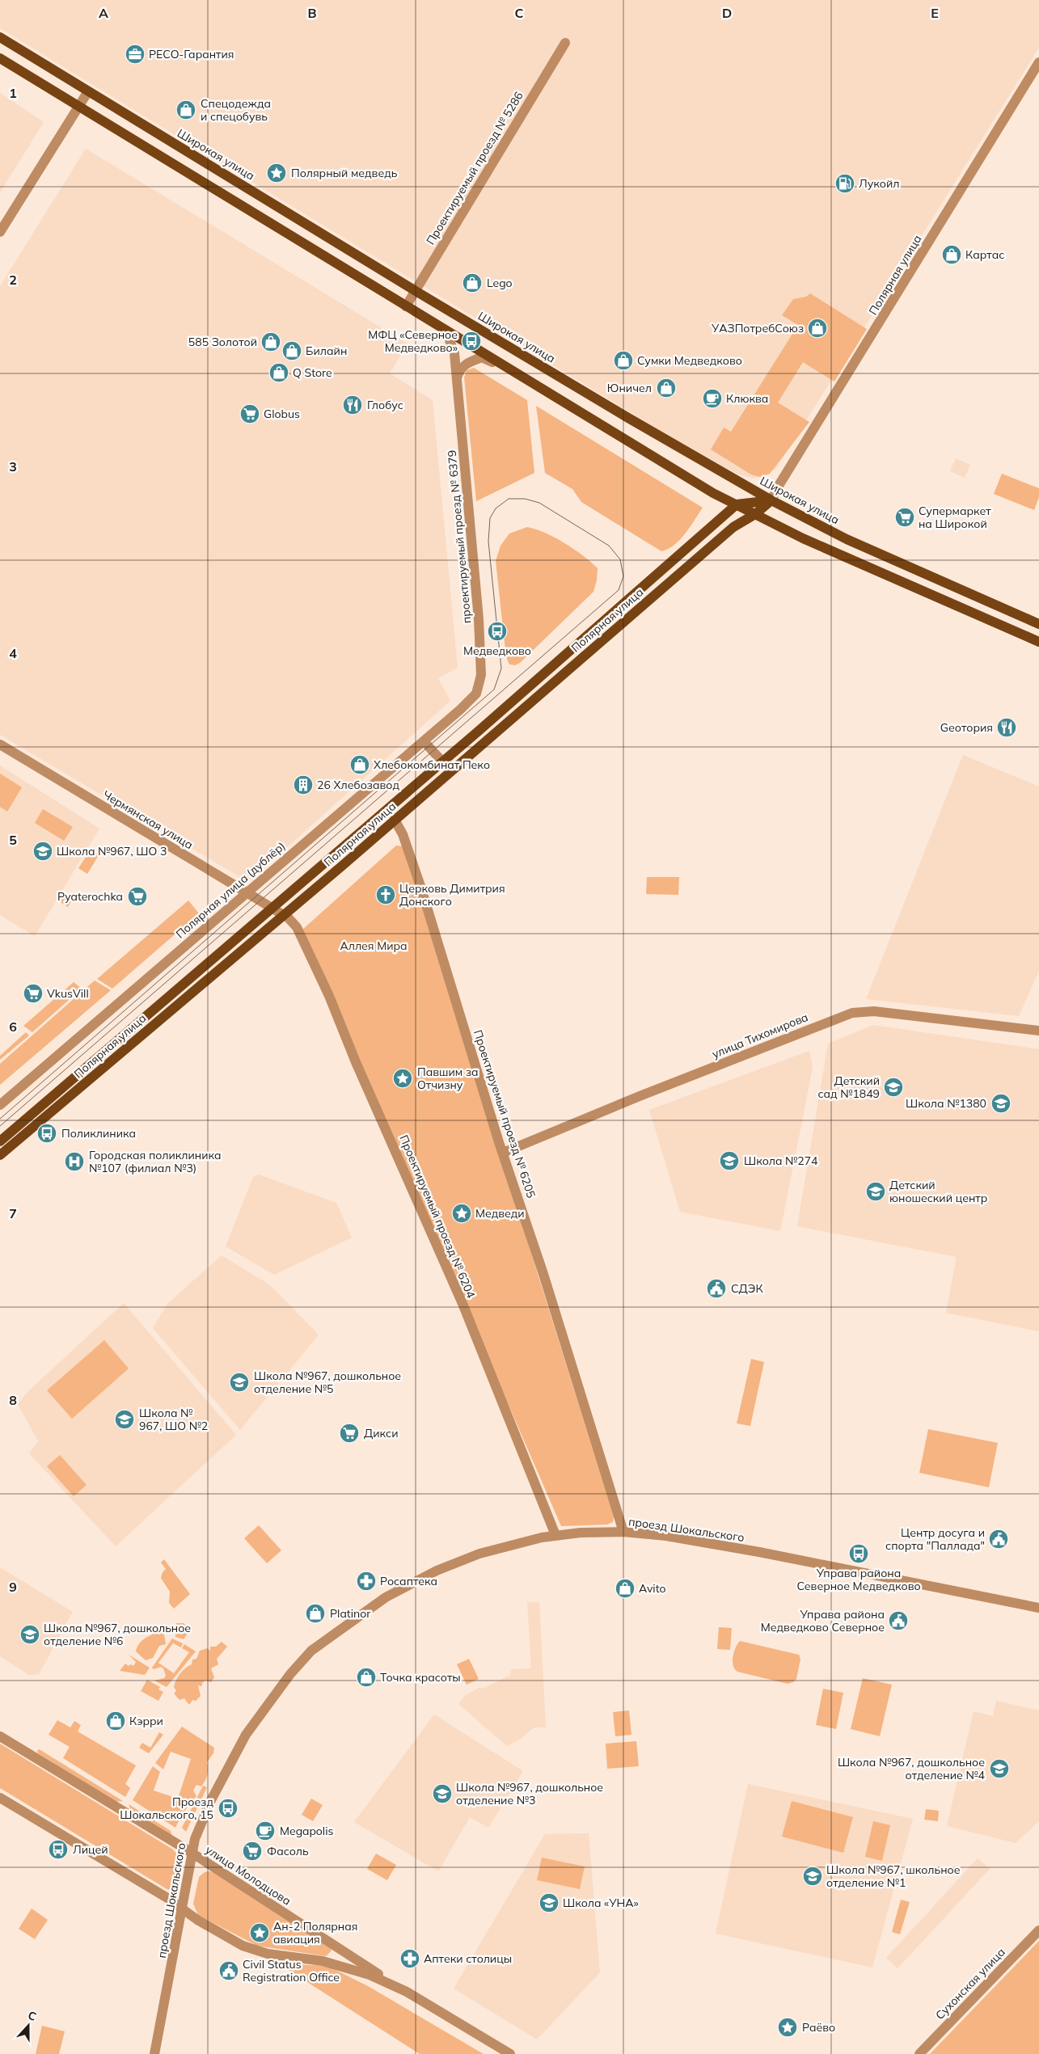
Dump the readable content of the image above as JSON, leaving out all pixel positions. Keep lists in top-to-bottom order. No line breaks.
{"streets":{"main road":["Широкая улица","Полярная улица"],"street":["Проектируемый проезд № 5286","проектируемый проезд № 6379","Чермянская улица","Полярная улица (дублёр)","улица Тихомирова","Проектируемый проезд № 6205","Проектируемый проезд № 6204","проезд Шокальского","улица Молодцова","Сухонская улица"]},"crossings":[["Широкая улица","Проектируемый проезд № 5286"],["Широкая улица","Полярная улица"],["Полярная улица","Чермянская улица"],["Полярная улица","Проектируемый проезд № 6205"],["Полярная улица","Проектируемый проезд № 6204"],["проектируемый проезд № 6379","Полярная улица (дублёр)"],["Чермянская улица","Полярная улица (дублёр)"],["Чермянская улица","Проектируемый проезд № 6204"],["улица Тихомирова","Проектируемый проезд № 6205"],["Проектируемый проезд № 6205","проезд Шокальского"],["Проектируемый проезд № 6204","проезд Шокальского"],["проезд Шокальского","улица Молодцова"]],"parks":["Аллея Мира"],"places":{"office":["РЕСО-Гарантия"],"shop":["Спецодежда и спецобувь","Картас","Lego","УАЗПотребСоюз","585 Золотой","Билайн","Сумки Медведково","Q Store","Юничел","Хлебокомбинат Пеко","Avito","Platinor","Точка красоты","Кэрри"],"place":["Полярный медведь","Павшим за Отчизну","Медведи","Ан-2 Полярная авиация","Раёво"],"fuel station":["Лукойл"],"bus stop":["МФЦ «Северное Медведково»","Медведково","Поликлиника","Управа района Северное Медведково","Проезд Шокальского, 15","Лицей"],"cafe":["Клюква","Megapolis"],"restaurant":["Глобус","Gеотория"],"supermarket":["Globus","Супермаркет на Широкой","Pyaterochka","VkusVill","Дикси","Фасоль"],"building":["26 Хлебозавод"],"school or university":["Школа №967, ШО 3","Детский сад №1849","Школа №1380","Школа №274","Детский юношеский центр","Школа №967, дошкольное отделение №5","Школа № 967, ШО №2","Школа №967, дошкольное отделение №6","Школа №967, дошкольное отделение №4","Школа №967, дошкольное отделение №3","Школа №967, школьное отделение №1","Школа «УНА»"],"church":["Церковь Димитрия Донского"],"hospital":["Городская поликлиника №107 (филиал №3)"],"public building":["СДЭК","Центр досуга и спорта \"Паллада\"","Управа района Медведково Северное","Civil Status Registration Office"],"pharmacy":["Росаптека","Аптеки столицы"]},"north":"top","grid":{"columns":["A","B","C","D","E"],"rows":["1","2","3","4","5","6","7","8","9"]}}
